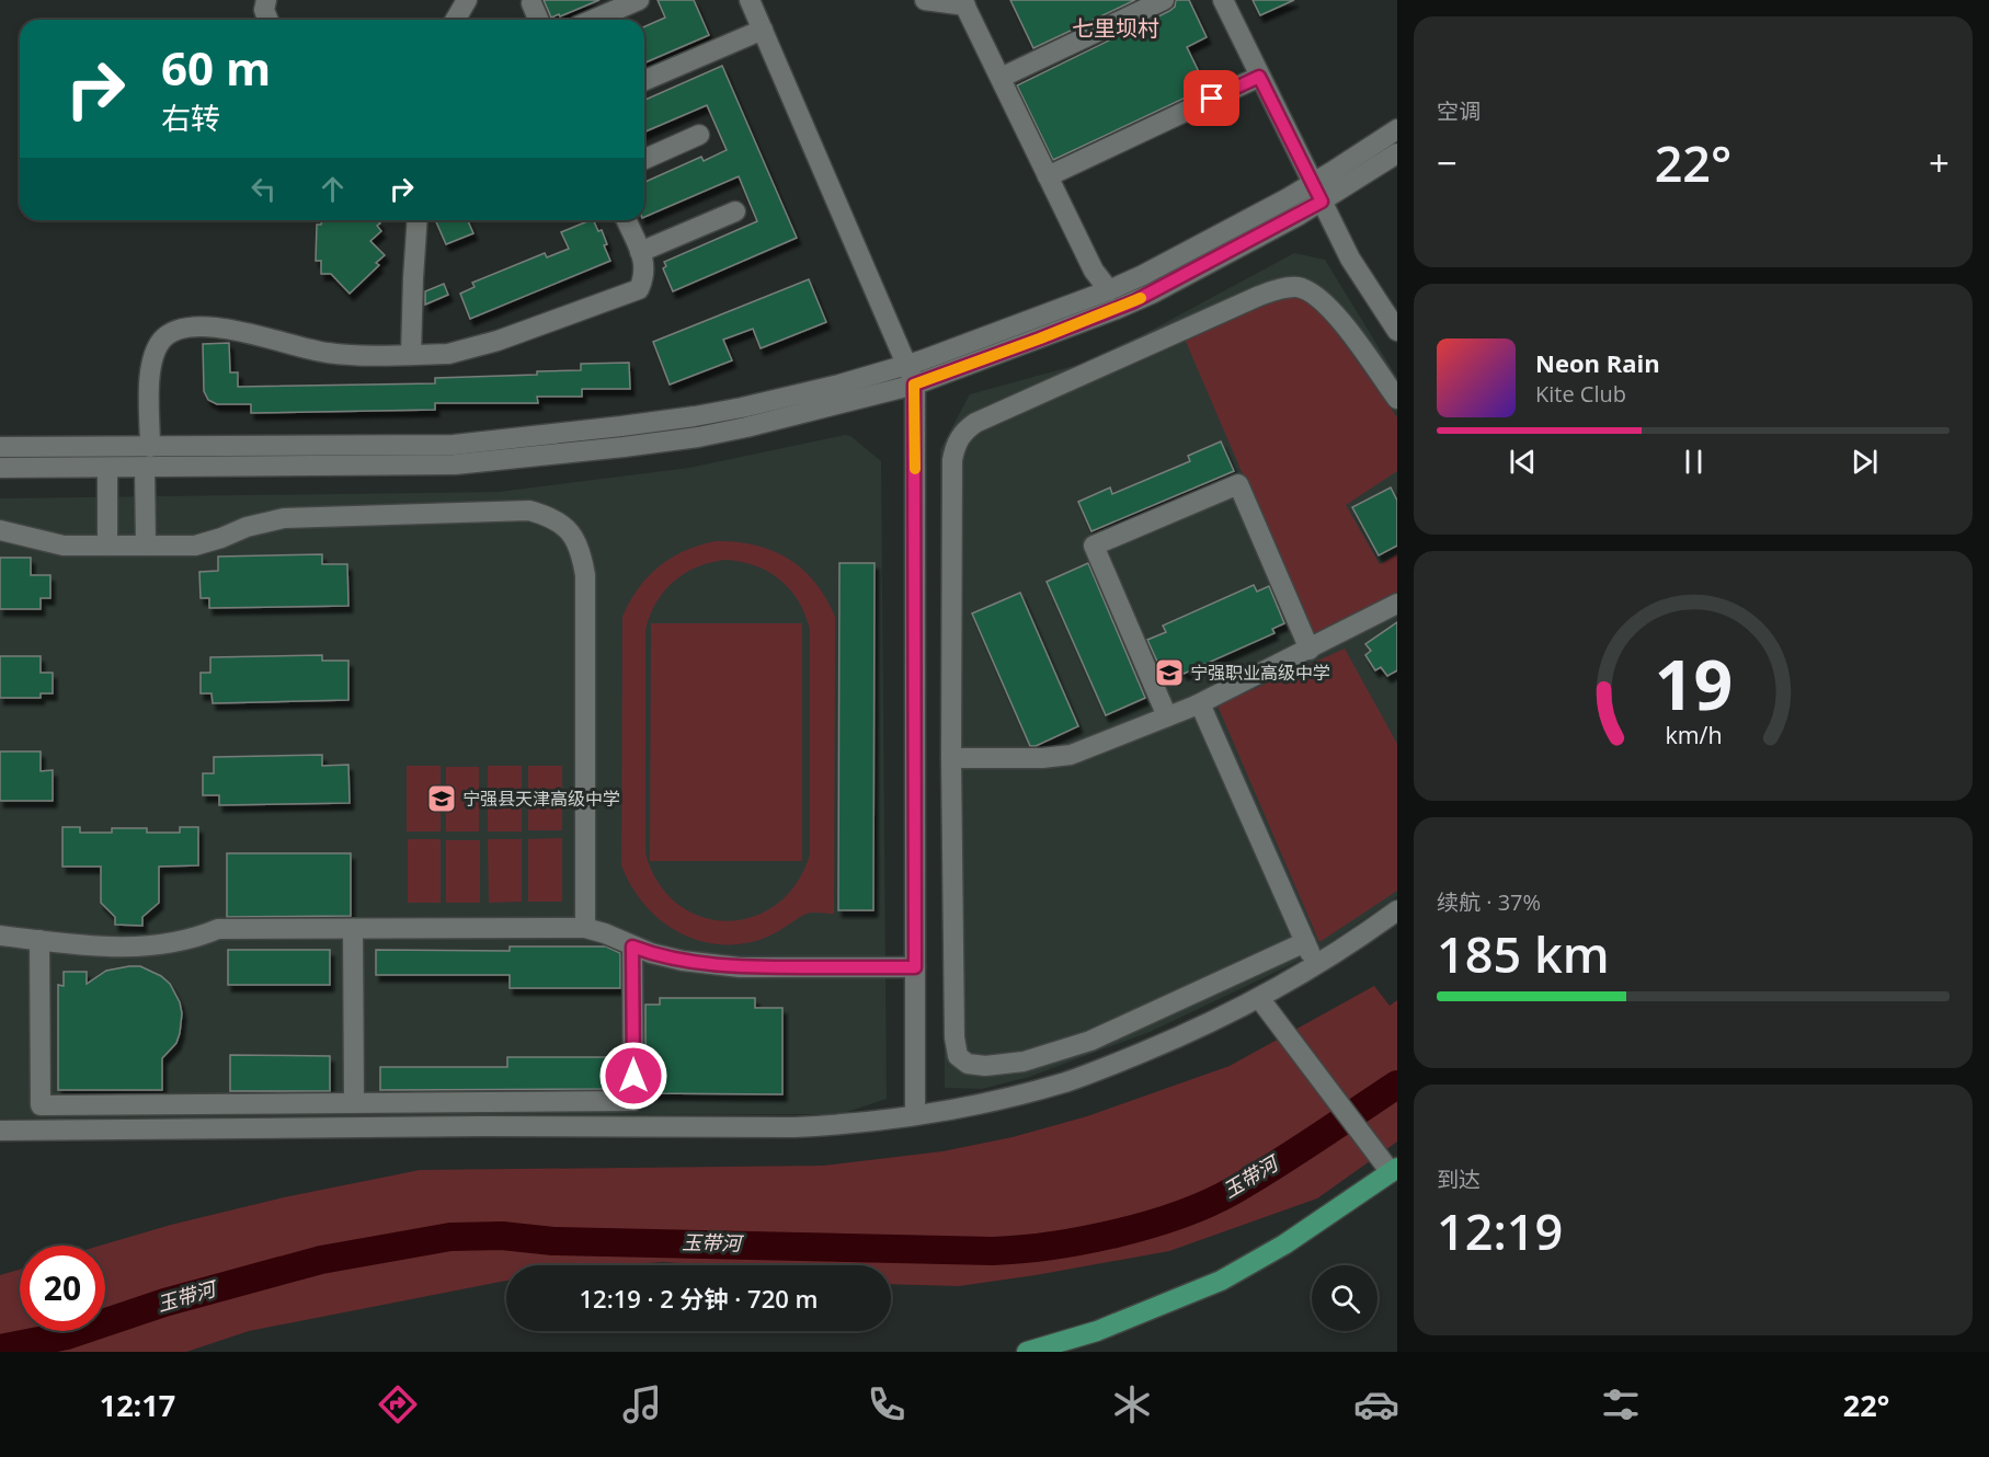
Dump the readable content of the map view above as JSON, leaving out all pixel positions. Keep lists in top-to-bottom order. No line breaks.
{"districts":["七里坝村"],"water":["玉带河"],"places":{"school or university":["宁强职业高级中学","宁强县天津高级中学"]},"page":{"tile":["空调",["续航 · 37%","185 km"],["到达","12:19"]],"turn":["60 m","右转"],"heat":["−","22°","+"],"song":["Neon Rain","Kite Club"],"limit":"20","trip":"12:19 · 2 分钟 · 720 m","tabs":["12:17","22°"],"gauge":["19","km/h"]}}
